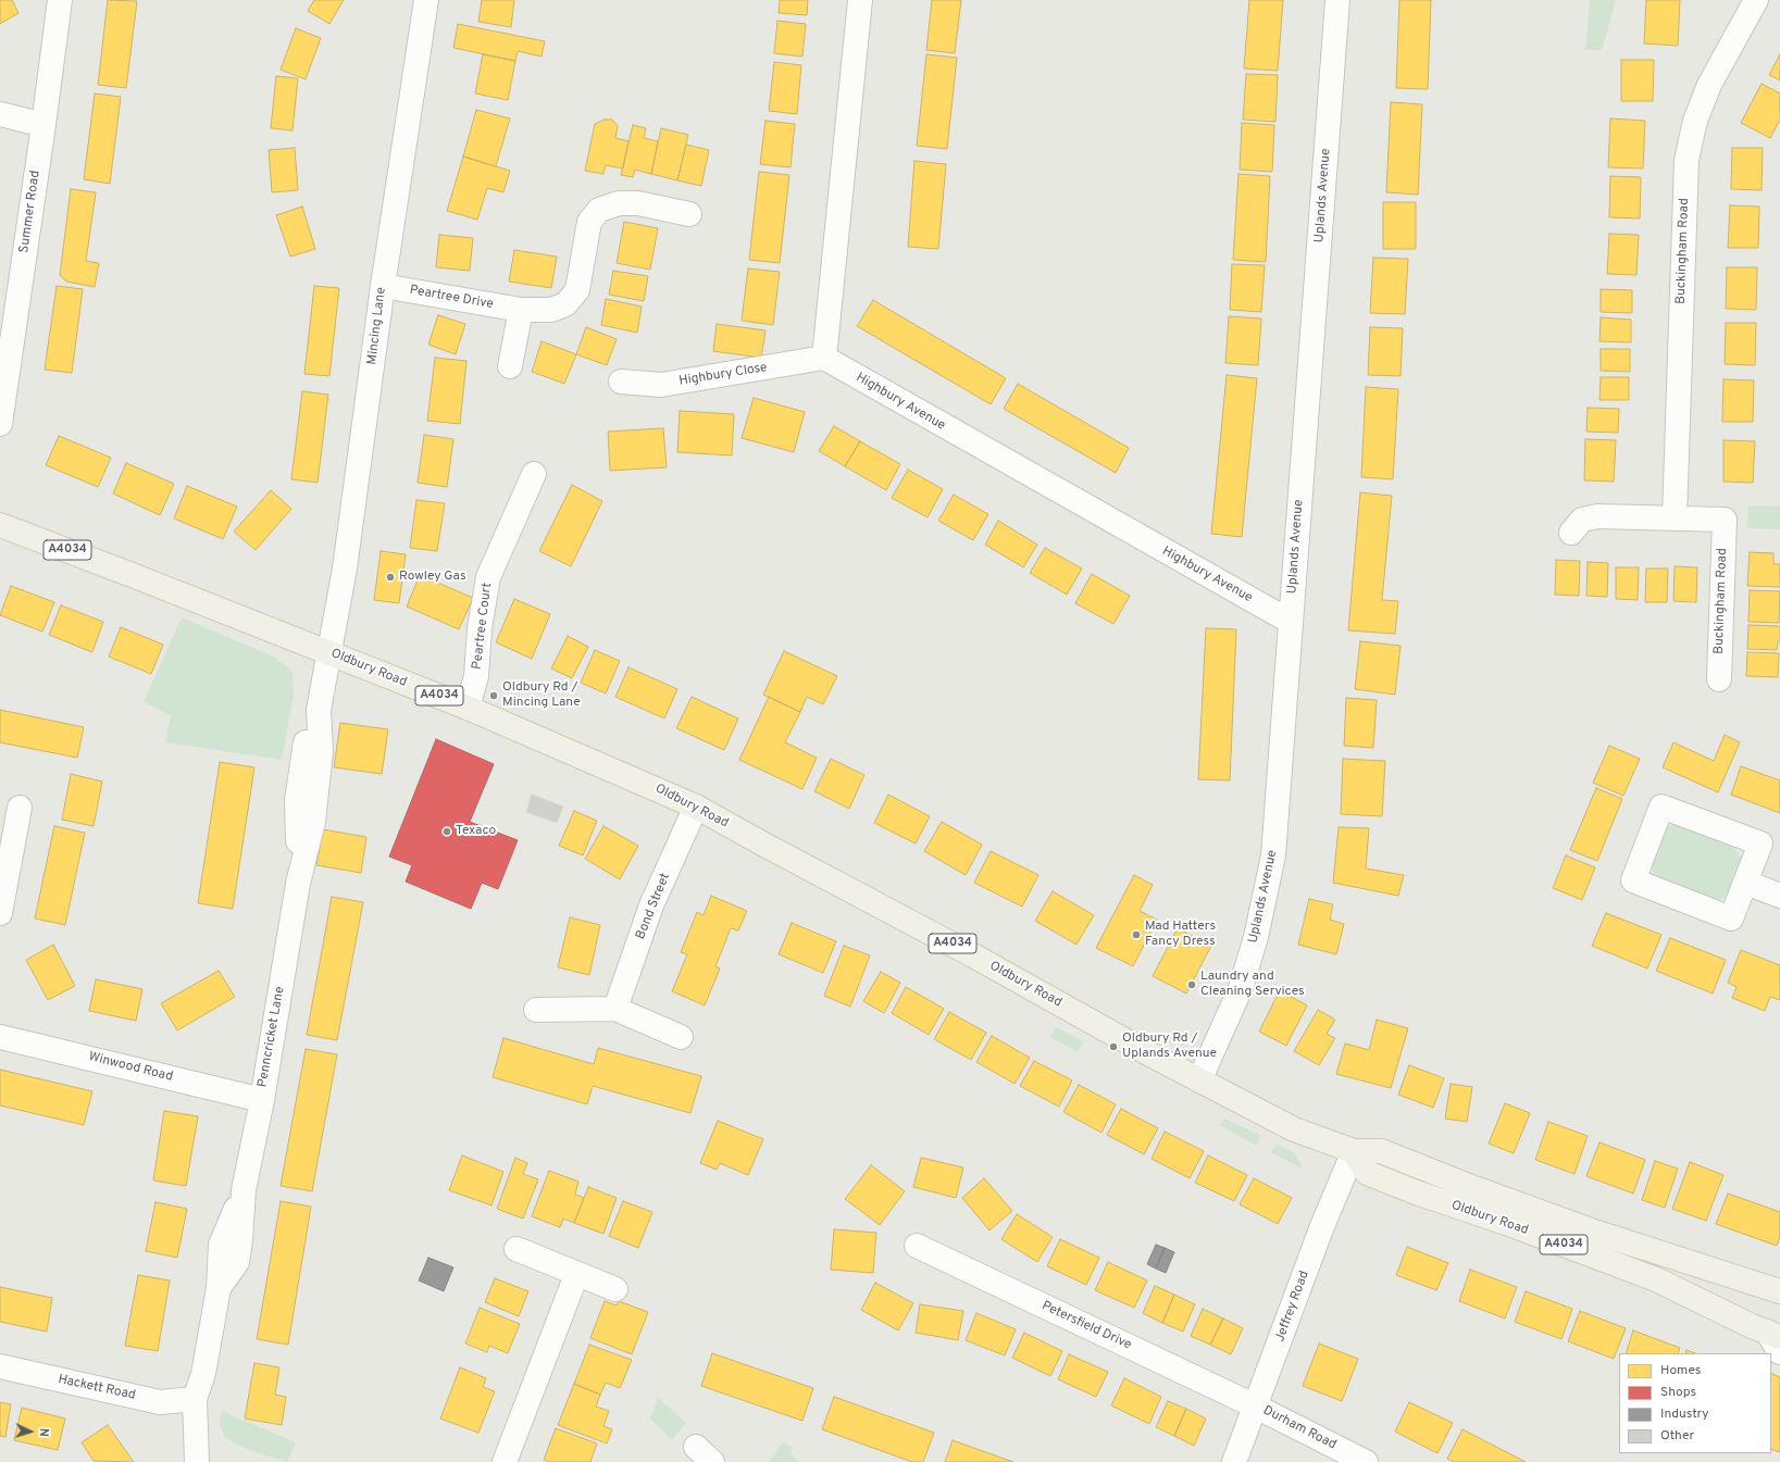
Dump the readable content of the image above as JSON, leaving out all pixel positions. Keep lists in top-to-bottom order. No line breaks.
{"streets":{"main road":["A4034","Oldbury Road"],"street":["Uplands Avenue","Summer Road","Buckingham Road","Peartree Drive","Mincing Lane","Highbury Close","Highbury Avenue","Peartree Court","Bond Street","Penncricket Lane","Winwood Road","Jeffrey Road","Petersfield Drive","Hackett Road","Durham Road"]},"crossings":[["Uplands Avenue","Highbury Avenue"],["Uplands Avenue","Oldbury Road"],["Peartree Drive","Mincing Lane"],["Mincing Lane","Oldbury Road"],["Mincing Lane","Penncricket Lane"],["Highbury Close","Highbury Avenue"],["Peartree Court","Oldbury Road"],["Oldbury Road","Bond Street"],["Oldbury Road","Penncricket Lane"],["Oldbury Road","Jeffrey Road"],["Penncricket Lane","Winwood Road"],["Penncricket Lane","Hackett Road"],["Jeffrey Road","Petersfield Drive"],["Jeffrey Road","Durham Road"],["Petersfield Drive","Durham Road"]],"places":["Rowley Gas","Oldbury Rd / Mincing Lane","Texaco","Mad Hatters Fancy Dress","Laundry and Cleaning Services","Oldbury Rd / Uplands Avenue"],"legend":["Homes","Shops","Industry","Other"],"north":"right"}
